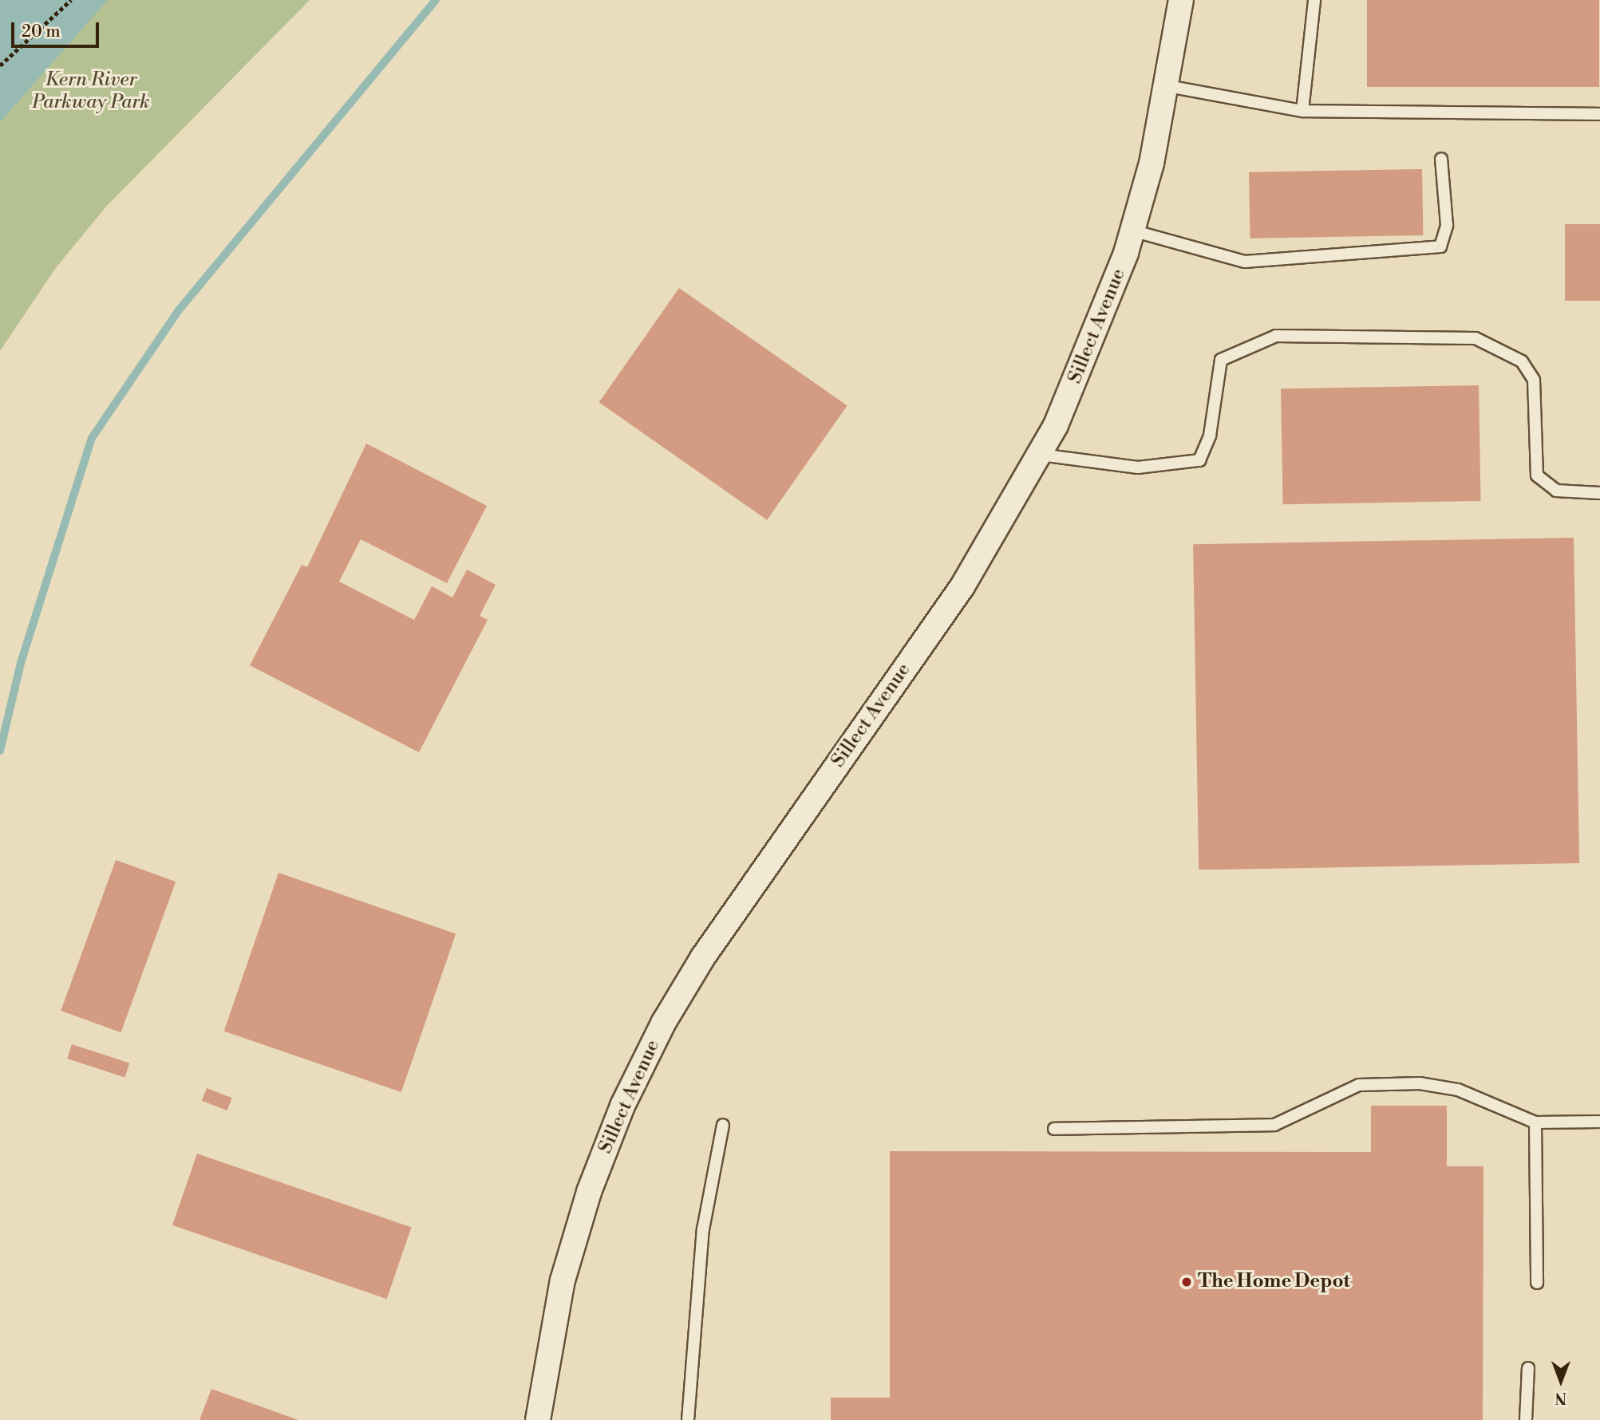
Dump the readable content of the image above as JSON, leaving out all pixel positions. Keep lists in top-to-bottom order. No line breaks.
{"streets":{"street":["Sillect Avenue"]},"parks":["Kern River Parkway Park"],"places":["The Home Depot"],"scale_bar":"20 m","north":"bottom"}
